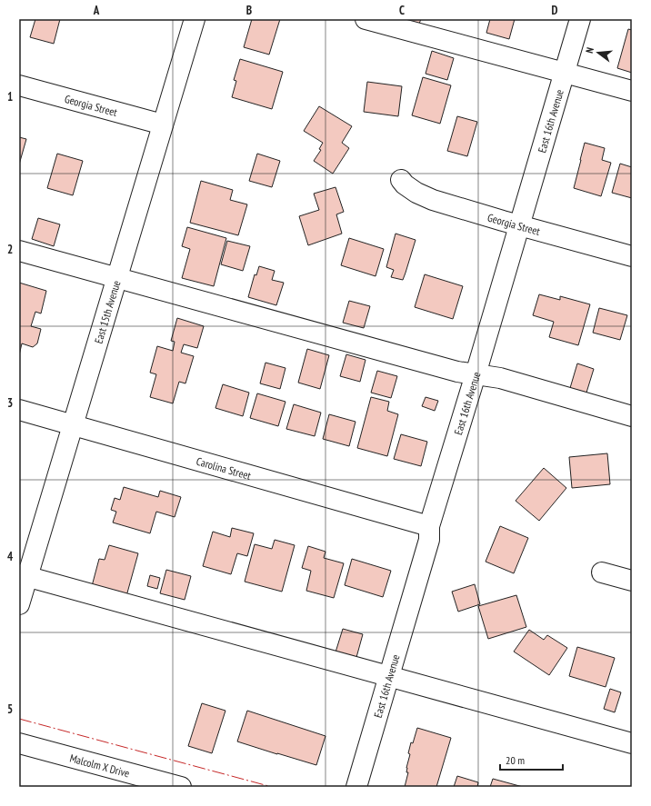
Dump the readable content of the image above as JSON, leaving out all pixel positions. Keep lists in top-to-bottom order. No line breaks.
{"streets":{"street":["Georgia Street","East 16th Avenue","East 15th Avenue","Carolina Street","Malcolm X Drive"]},"crossings":[["Georgia Street","East 16th Avenue"],["Georgia Street","East 15th Avenue"],["East 16th Avenue","Carolina Street"],["East 15th Avenue","Carolina Street"]],"scale_bar":"20 m","north":"left","grid":{"columns":["A","B","C","D"],"rows":["1","2","3","4","5"]}}
